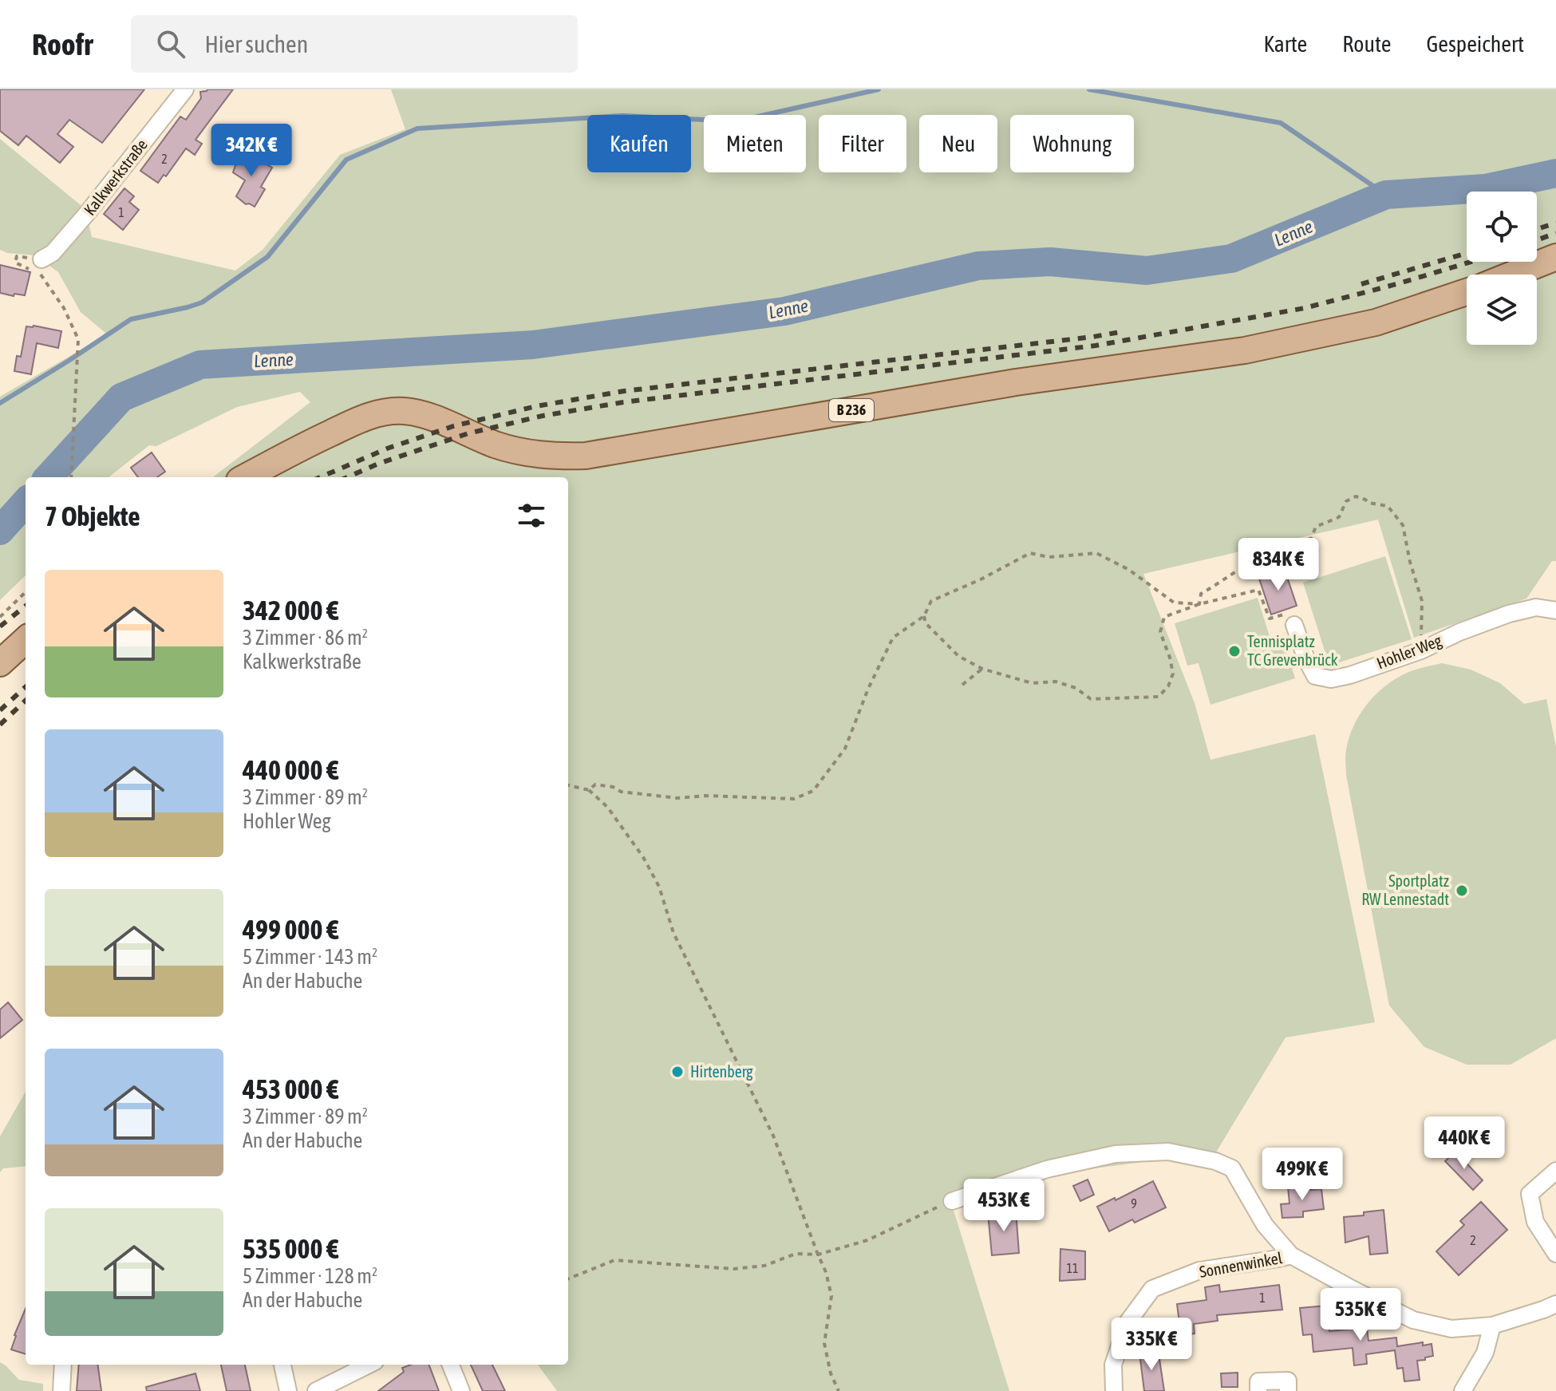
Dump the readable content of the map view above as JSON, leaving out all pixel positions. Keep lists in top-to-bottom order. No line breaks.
{"streets":{"main road":["B 236"],"street":["Kalkwerkstraße","Hohler Weg","Sonnenwinkel"]},"water":["Lenne"],"places":["Tennisplatz TC Grevenbrück","Sportplatz RW Lennestadt","Hirtenberg"],"house_numbers":["2","1","9","2","11","1"],"page":{"header":"Roofr","search":"Hier suchen","nav":["Karte","Route","Gespeichert"],"chip":["Kaufen","Mieten","Filter","Neu","Wohnung"],"price":["342K €","834K €","440K €","499K €","453K €","535K €","335K €"],"heading":"7 Objekte","list":[{"name":"342 000 €","note":"3 Zimmer · 86 m² · Kalkwerkstraße"},{"name":"440 000 €","note":"3 Zimmer · 89 m² · Hohler Weg"},{"name":"499 000 €","note":"5 Zimmer · 143 m² · An der Habuche"},{"name":"453 000 €","note":"3 Zimmer · 89 m² · An der Habuche"},{"name":"535 000 €","note":"5 Zimmer · 128 m² · An der Habuche"}]}}
